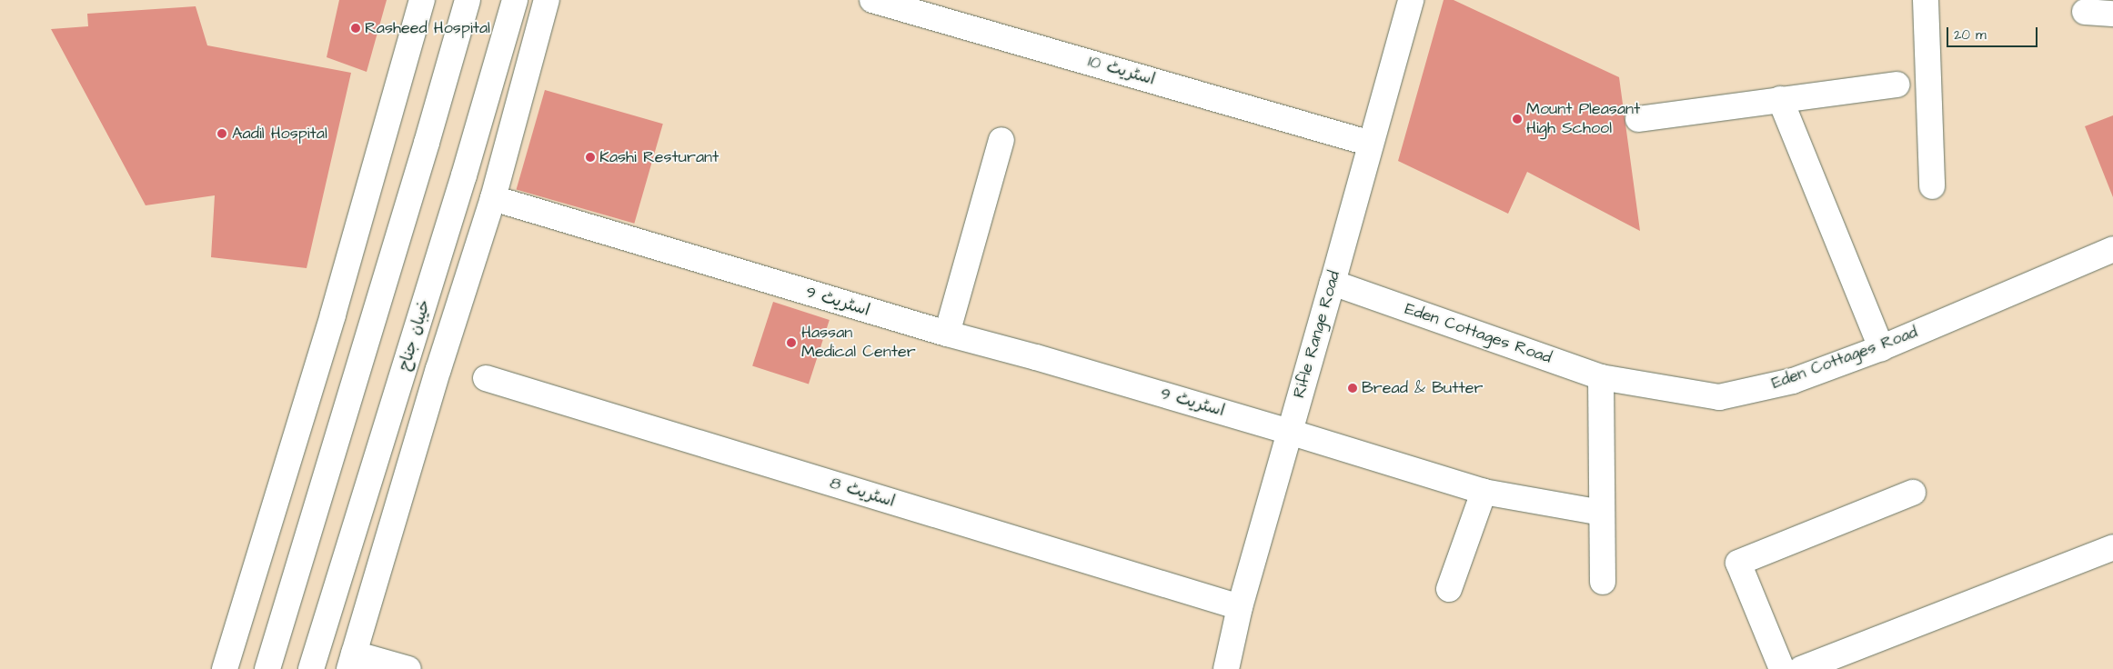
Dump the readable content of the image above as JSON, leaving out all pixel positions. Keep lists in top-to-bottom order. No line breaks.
{"streets":{"street":["اسٹریٹ 10","اسٹریٹ 9","Eden Cottages Road","Rifle Range Road","خیبان جناح","اسٹریٹ 8"]},"crossings":[["اسٹریٹ 10","Rifle Range Road"],["اسٹریٹ 9","Rifle Range Road"],["Eden Cottages Road","Rifle Range Road"],["Rifle Range Road","اسٹریٹ 8"]],"places":["Rasheed Hospital","Mount Pleasant High School","Aadil Hospital","Kashi Resturant","Hassan Medical Center","Bread & Butter"],"scale_bar":"20 m"}
